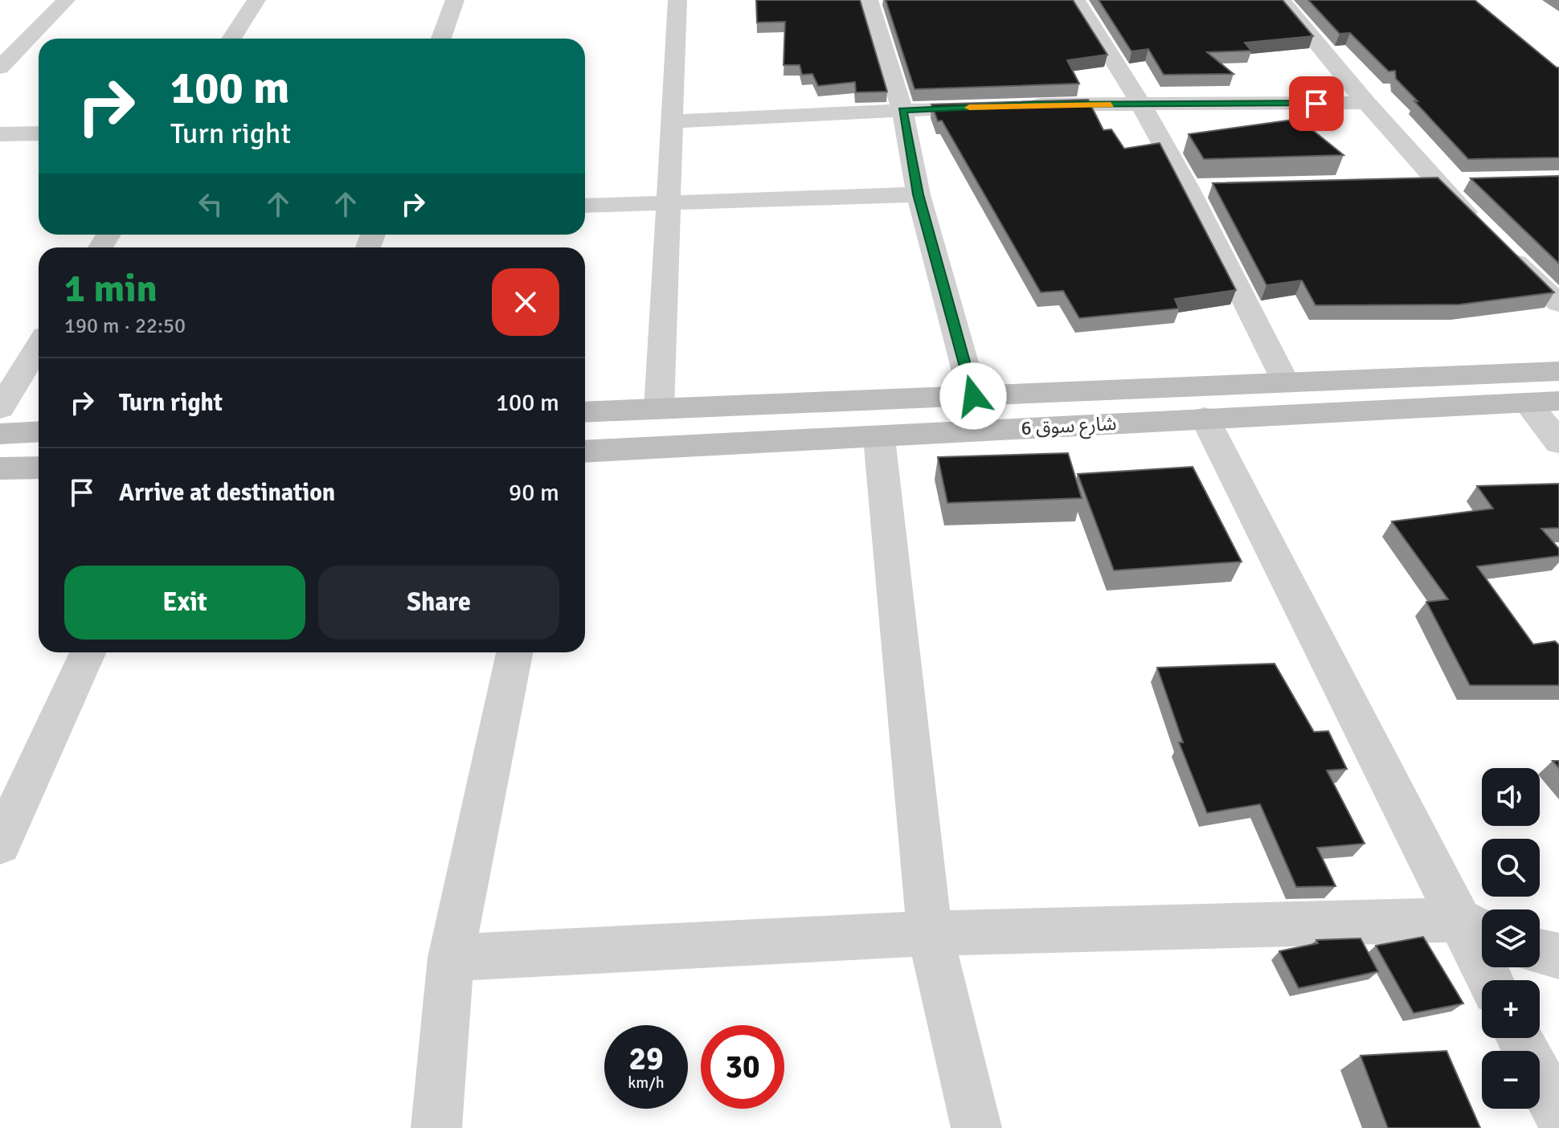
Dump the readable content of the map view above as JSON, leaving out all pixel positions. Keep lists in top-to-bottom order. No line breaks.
{"streets":{"street":["شارع سوق 6"]},"page":{"turn":["100 m","Turn right"],"heading":["1 min","190 m · 22:50"],"list":[{"name":"Turn right","value":"100 m"},{"name":"Arrive at destination","value":"90 m"}],"buttons":["Exit","Share"],"map_buttons":["+","−"],"speed":"29 km/h","limit":"30"}}
